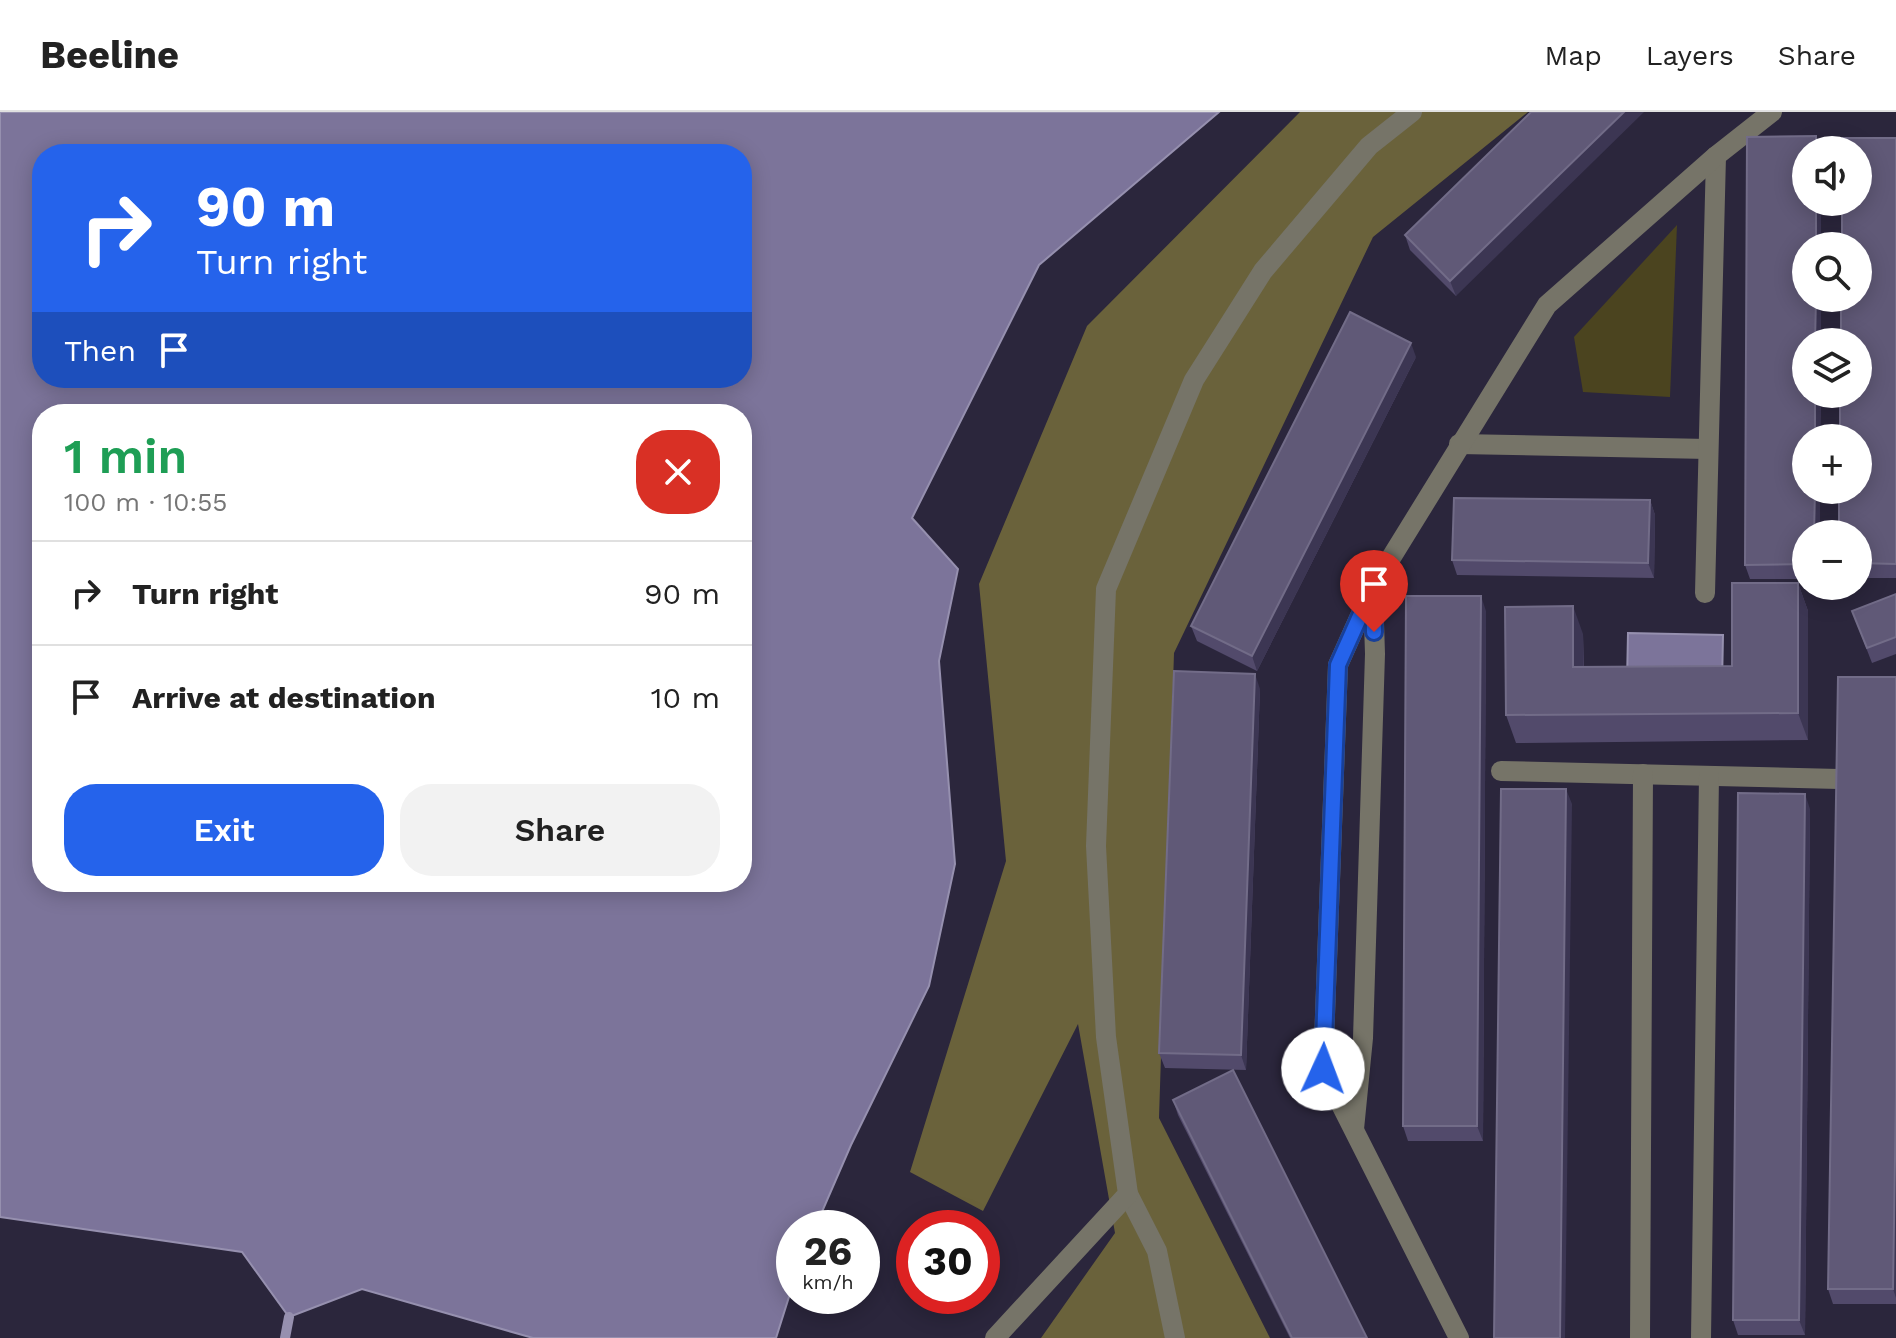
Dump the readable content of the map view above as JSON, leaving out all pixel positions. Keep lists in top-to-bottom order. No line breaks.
{"page":{"header":"Beeline","nav":["Map","Layers","Share"],"map_buttons":["+","−"],"turn":["90 m","Turn right"],"then":"Then","heading":["1 min","100 m · 10:55"],"list":[{"name":"Turn right","value":"90 m"},{"name":"Arrive at destination","value":"10 m"}],"buttons":["Exit","Share"],"speed":"26 km/h","limit":"30"}}
